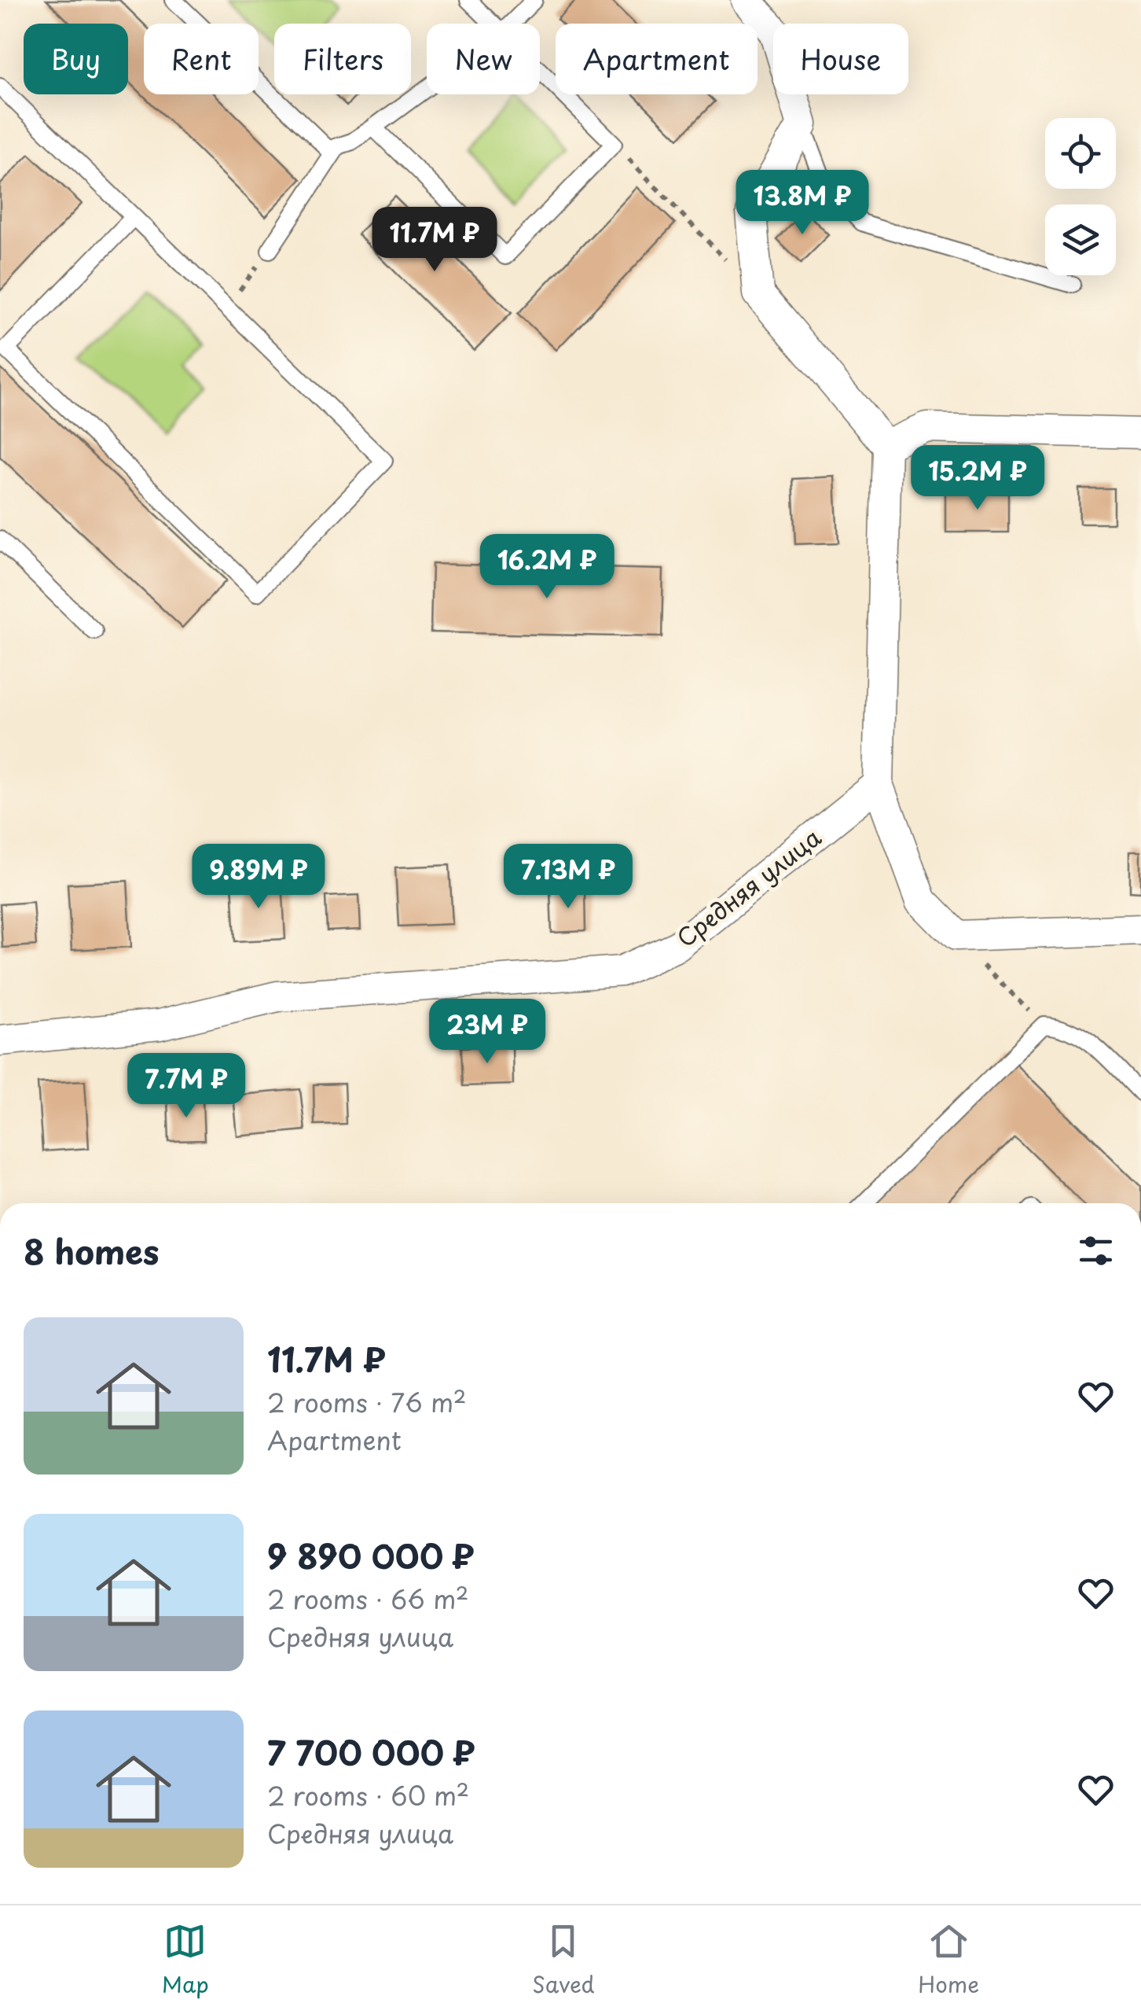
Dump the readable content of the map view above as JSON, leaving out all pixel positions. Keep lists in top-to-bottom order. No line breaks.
{"streets":{"street":["Средняя улица"]},"page":{"chip":["Buy","Rent","Filters","New","Apartment","House"],"price":["13.8M ₽","11.7M ₽","15.2M ₽","16.2M ₽","9.89M ₽","7.13M ₽","23M ₽","7.7M ₽"],"heading":"8 homes","list":[{"name":"11.7M ₽","note":"2 rooms · 76 m² · Apartment"},{"name":"9 890 000 ₽","note":"2 rooms · 66 m² · Средняя улица"},{"name":"7 700 000 ₽","note":"2 rooms · 60 m² · Средняя улица"}],"tabs":["Map","Saved","Home"]}}
